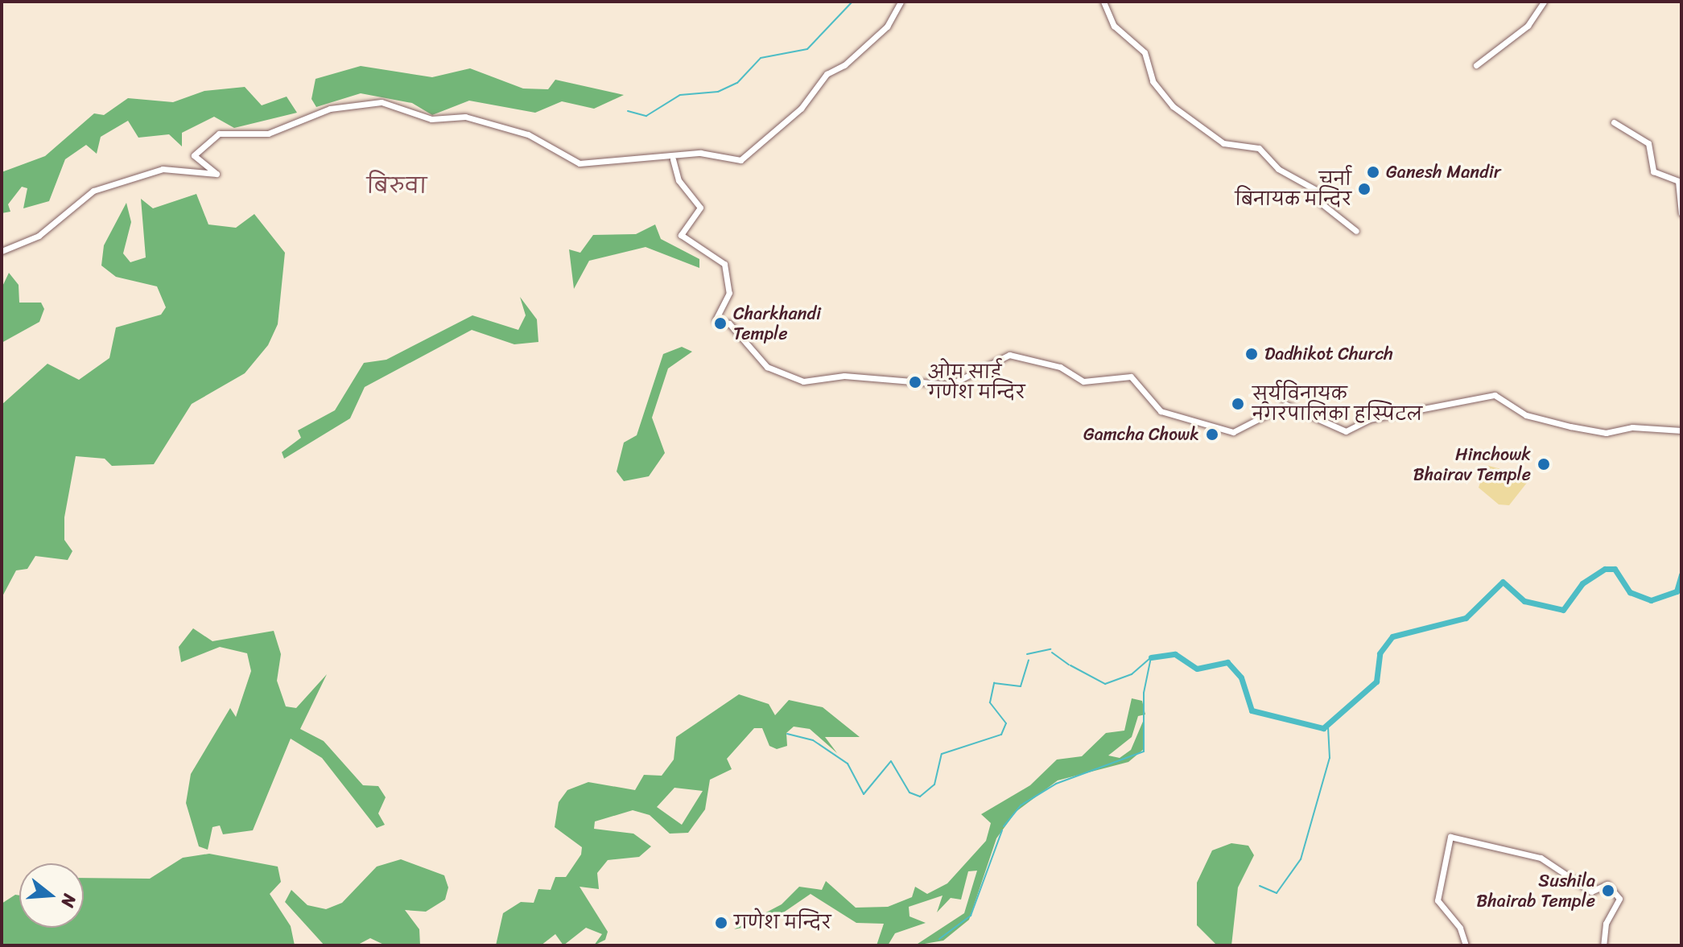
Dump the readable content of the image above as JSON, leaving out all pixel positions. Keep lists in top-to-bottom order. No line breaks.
{"districts":["बिरुवा"],"places":["Ganesh Mandir","चुर्ना बिनायक मन्दिर","Charkhandi Temple","Dadhikot Church","ओम साई गणेश मन्दिर","सूर्यविनायक नगरपालिका हस्पिटल","Gamcha Chowk","Hinchowk Bhairav Temple","Sushila Bhairab Temple","गणेश मन्दिर"],"north":"right"}
